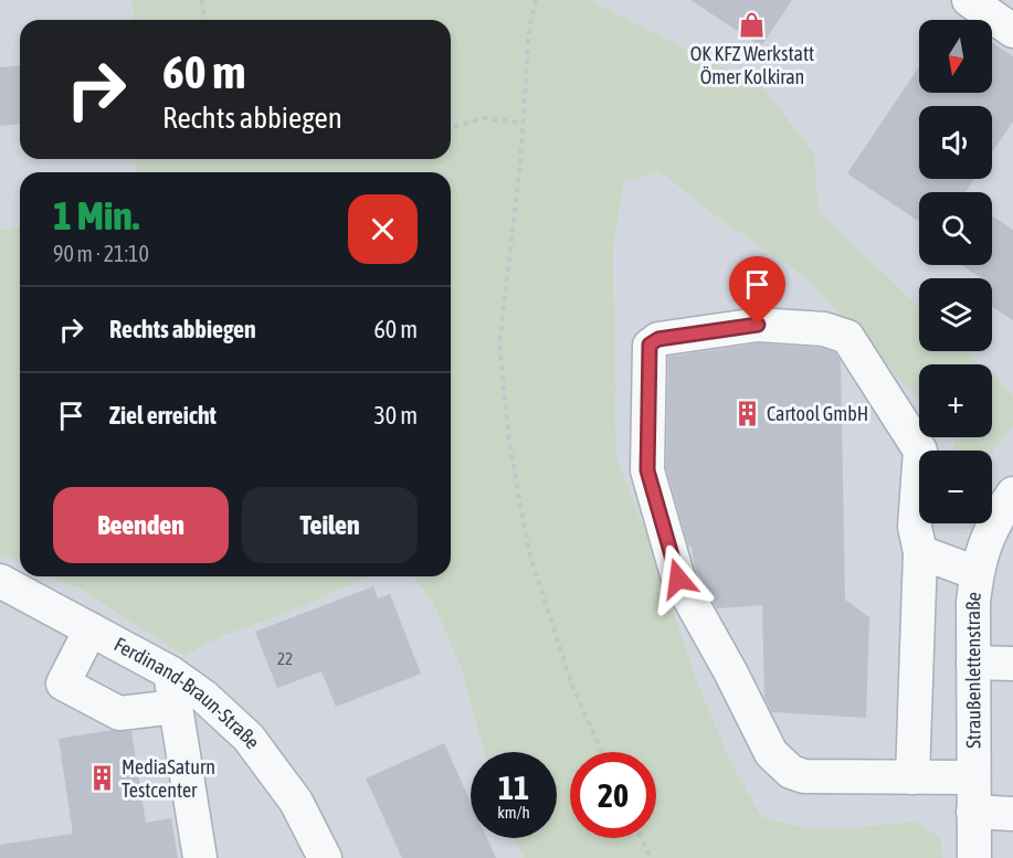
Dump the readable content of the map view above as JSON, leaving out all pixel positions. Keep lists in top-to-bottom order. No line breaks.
{"streets":{"street":["Straußenlettenstraße","Ferdinand-Braun-Straße"]},"places":{"shop":["OK KFZ Werkstatt Ömer Kolkiran"],"building":["Cartool GmbH","MediaSaturn Testcenter"]},"house_numbers":["22"],"north":"bottom","page":{"map_buttons":["+","−"],"turn":["60 m","Rechts abbiegen"],"heading":["1 Min.","90 m · 21:10"],"list":[{"name":"Rechts abbiegen","value":"60 m"},{"name":"Ziel erreicht","value":"30 m"}],"buttons":["Beenden","Teilen"],"speed":"11 km/h","limit":"20"}}
